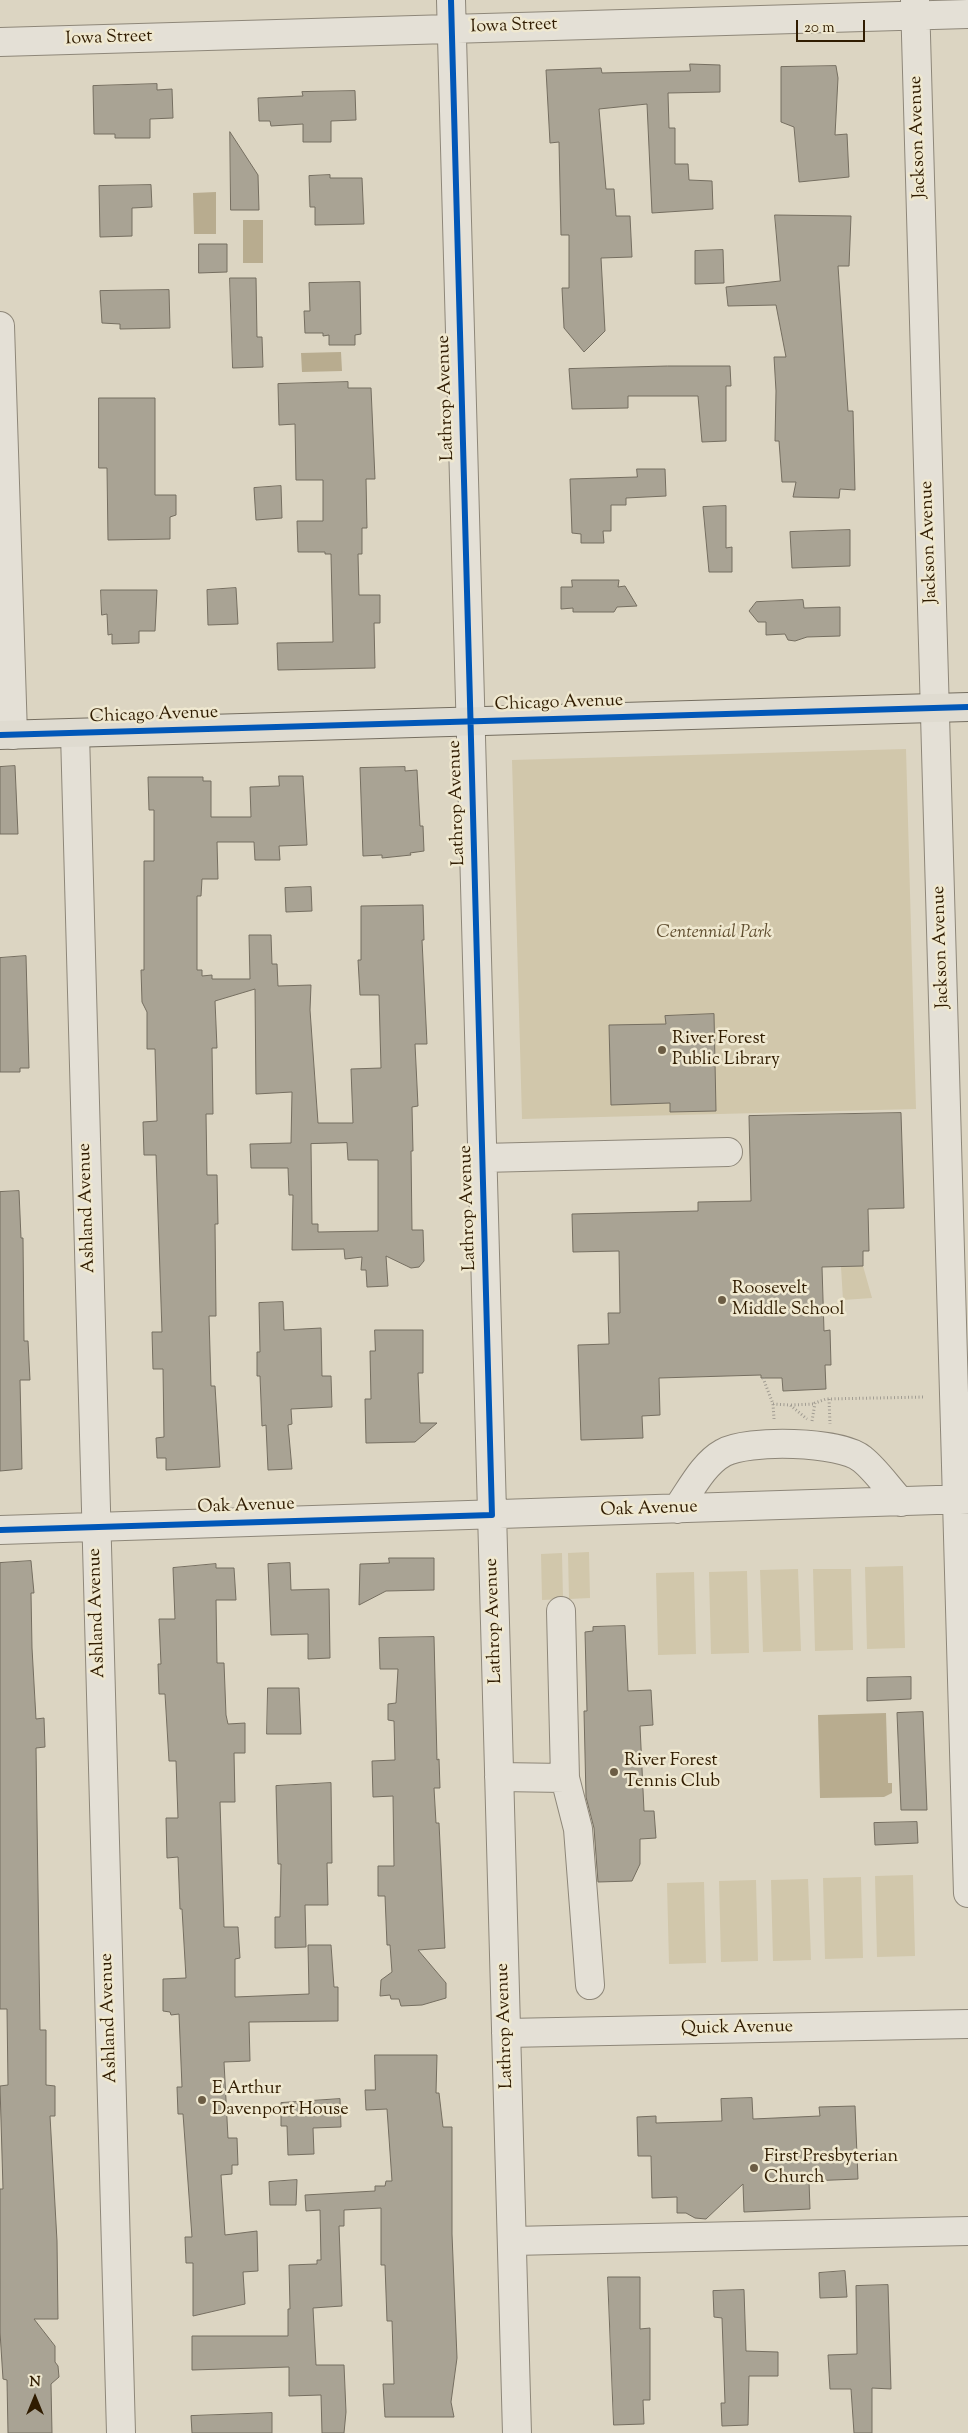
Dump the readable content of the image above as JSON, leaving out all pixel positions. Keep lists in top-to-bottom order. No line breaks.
{"streets":{"main road":["Chicago Avenue"],"street":["Iowa Street","Jackson Avenue","Lathrop Avenue","Ashland Avenue","Oak Avenue","Quick Avenue"]},"crossings":[["Iowa Street","Jackson Avenue"],["Iowa Street","Lathrop Avenue"],["Jackson Avenue","Chicago Avenue"],["Jackson Avenue","Oak Avenue"],["Lathrop Avenue","Chicago Avenue"],["Lathrop Avenue","Oak Avenue"],["Lathrop Avenue","Quick Avenue"],["Chicago Avenue","Ashland Avenue"],["Ashland Avenue","Oak Avenue"]],"parks":["Centennial Park"],"places":["River Forest Public Library","Roosevelt Middle School","River Forest Tennis Club","E Arthur Davenport House","First Presbyterian Church"],"scale_bar":"20 m","north":"top"}
